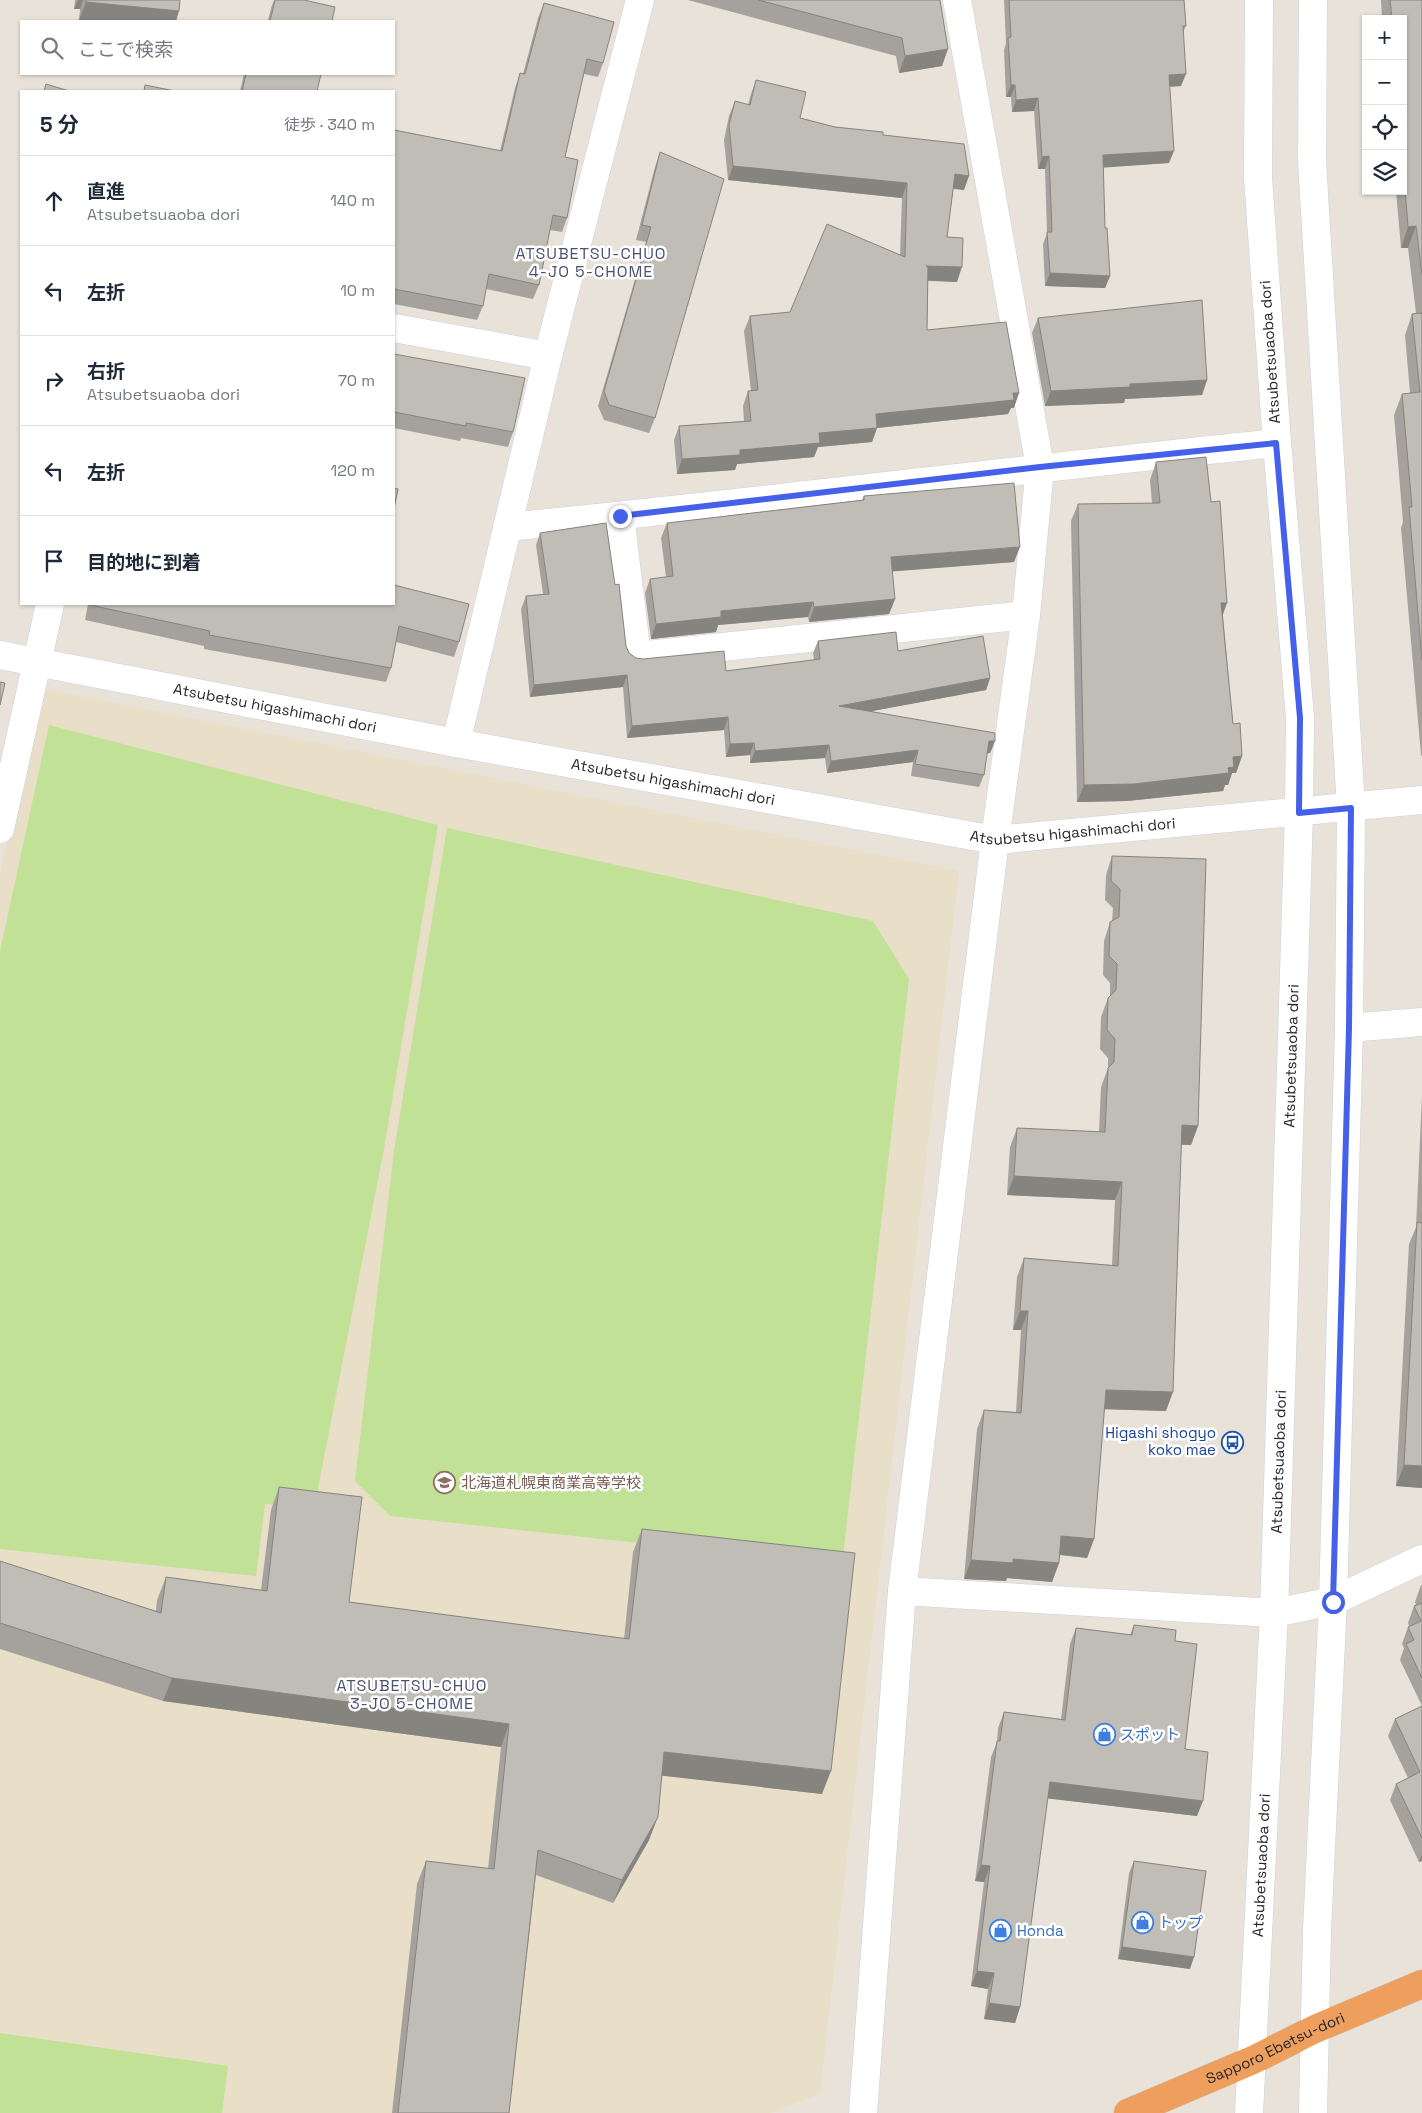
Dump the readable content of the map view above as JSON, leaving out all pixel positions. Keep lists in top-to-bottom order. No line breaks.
{"streets":{"highway":["Sapporo Ebetsu-dori"],"street":["Atsubetsuaoba dori","Atsubetsu higashimachi dori"]},"crossings":[["Atsubetsuaoba dori","Atsubetsu higashimachi dori"],["Atsubetsuaoba dori","Sapporo Ebetsu-dori"]],"districts":["ATSUBETSU-CHUO 4-JO 5-CHOME","ATSUBETSU-CHUO 3-JO 5-CHOME"],"places":{"bus stop":["Higashi shogyo koko mae"],"school or university":["北海道札幌東商業高等学校"],"shop":["スポット","トップ","Honda"]},"page":{"map_buttons":["+","−"],"search":"ここで検索","heading":["5 分","徒歩 · 340 m"],"list":[["直進","Atsubetsuaoba dori","140 m"],["左折","10 m"],["右折","Atsubetsuaoba dori","70 m"],["左折","120 m"],"目的地に到着"]}}
